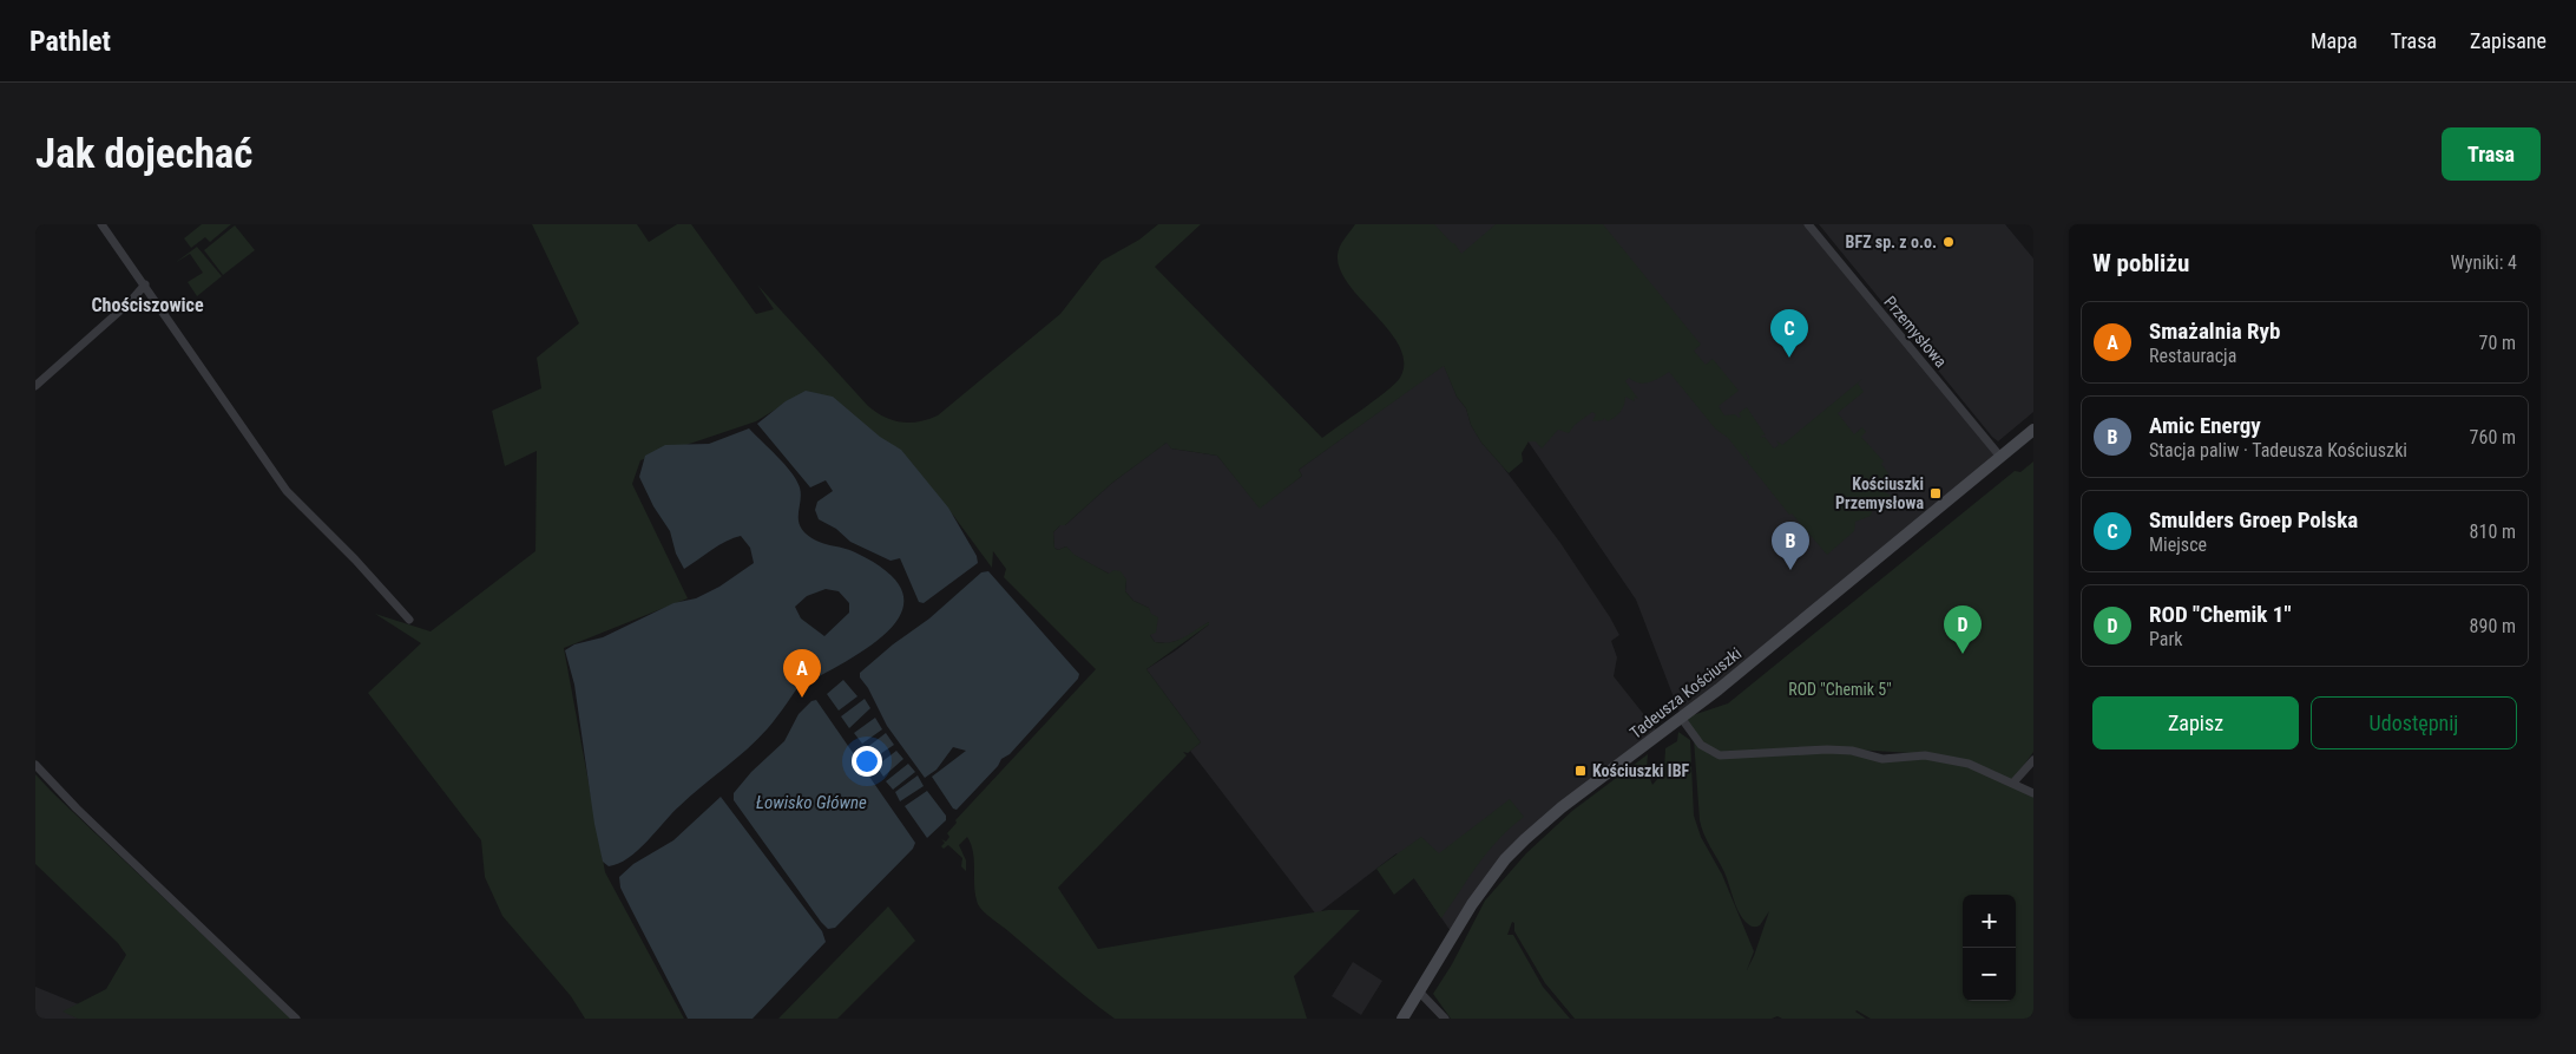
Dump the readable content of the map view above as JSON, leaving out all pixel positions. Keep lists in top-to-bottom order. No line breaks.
{"streets":{"main road":["Tadeusza Kościuszki"],"street":["Przemysłowa"]},"crossings":[["Przemysłowa","Tadeusza Kościuszki"]],"districts":["Chościszowice"],"water":["Łowisko Główne"],"parks":["ROD \"Chemik 5\""],"places":{"other":["BFZ sp. z o.o."],"transit":["Kościuszki Przemysłowa","Kościuszki IBF"]},"page":{"header":"Pathlet","nav":["Mapa","Trasa","Zapisane"],"buttons":["Trasa",["Zapisz","Udostępnij"]],"title":"Jak dojechać","heading":["W pobliżu","Wyniki: 4"],"list":[{"mark":"A","name":"Smażalnia Ryb","note":"Restauracja","value":"70 m"},{"mark":"B","name":"Amic Energy","note":"Stacja paliw · Tadeusza Kościuszki","value":"760 m"},{"mark":"C","name":"Smulders Groep Polska","note":"Miejsce","value":"810 m"},{"mark":"D","name":"ROD \"Chemik 1\"","note":"Park","value":"890 m"}],"pins":["C","B","D","A"],"map_buttons":["+","−"]}}
